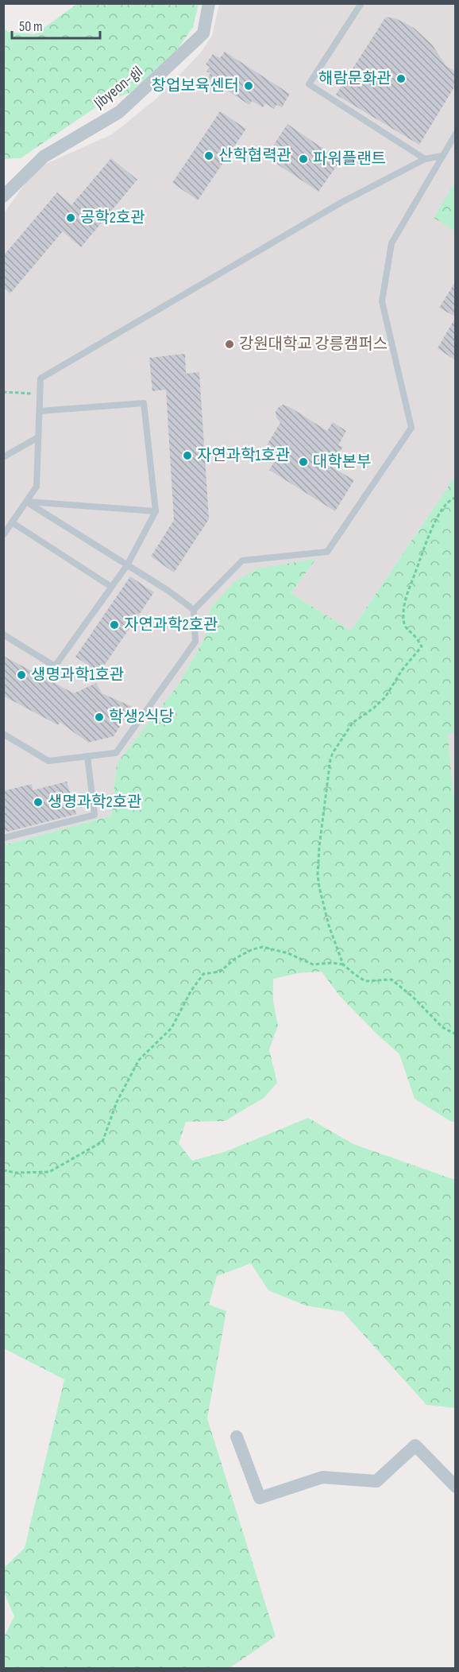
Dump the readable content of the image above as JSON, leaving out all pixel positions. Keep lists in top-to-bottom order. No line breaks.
{"streets":{"street":["Jibyeon-gil"]},"places":["해람문화관","창업보육센터","산학협력관","파워플랜트","공학2호관","강원대학교 강릉캠퍼스","자연과학1호관","대학본부","자연과학2호관","생명과학1호관","학생2식당","생명과학2호관"],"scale_bar":"50 m"}
